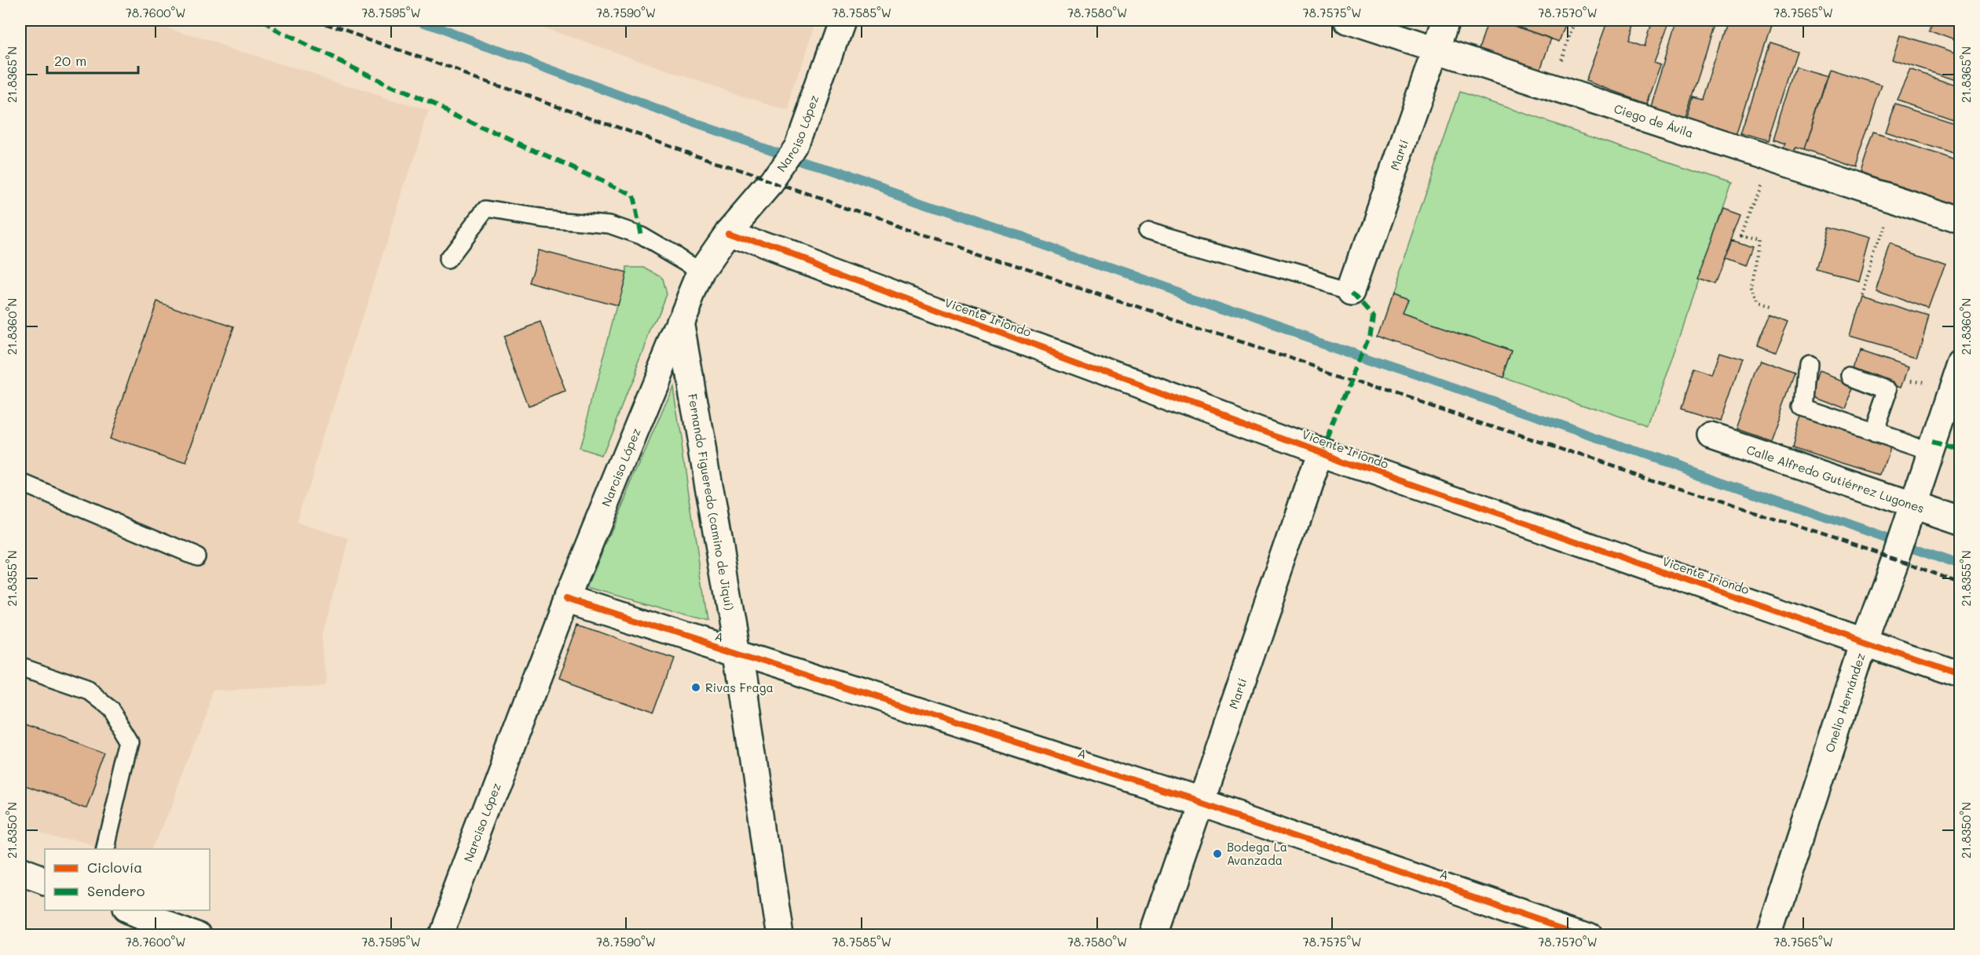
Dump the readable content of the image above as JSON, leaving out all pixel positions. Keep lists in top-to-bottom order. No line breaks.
{"streets":{"street":["Ciego de Ávila","Narciso López","Martí","Vicente Iriondo","Calle Alfredo Gutiérrez Lugones","Fernando Figueredo (camino de Jiquí)","A","Onelio Hernández"]},"crossings":[["Ciego de Ávila","Martí"],["Narciso López","Vicente Iriondo"],["Narciso López","Fernando Figueredo (camino de Jiquí)"],["Narciso López","A"],["Martí","Vicente Iriondo"],["Martí","A"],["Vicente Iriondo","Onelio Hernández"],["Calle Alfredo Gutiérrez Lugones","Onelio Hernández"],["Fernando Figueredo (camino de Jiquí)","A"]],"places":["Rivas Fraga","Bodega La Avanzada"],"legend":["Ciclovía","Sendero"],"scale_bar":"20 m","coordinates":["78.7600°W","78.7595°W","78.7590°W","78.7585°W","78.7580°W","78.7575°W","78.7570°W","78.7565°W","21.8365°N","21.8360°N","21.8355°N","21.8350°N"]}
